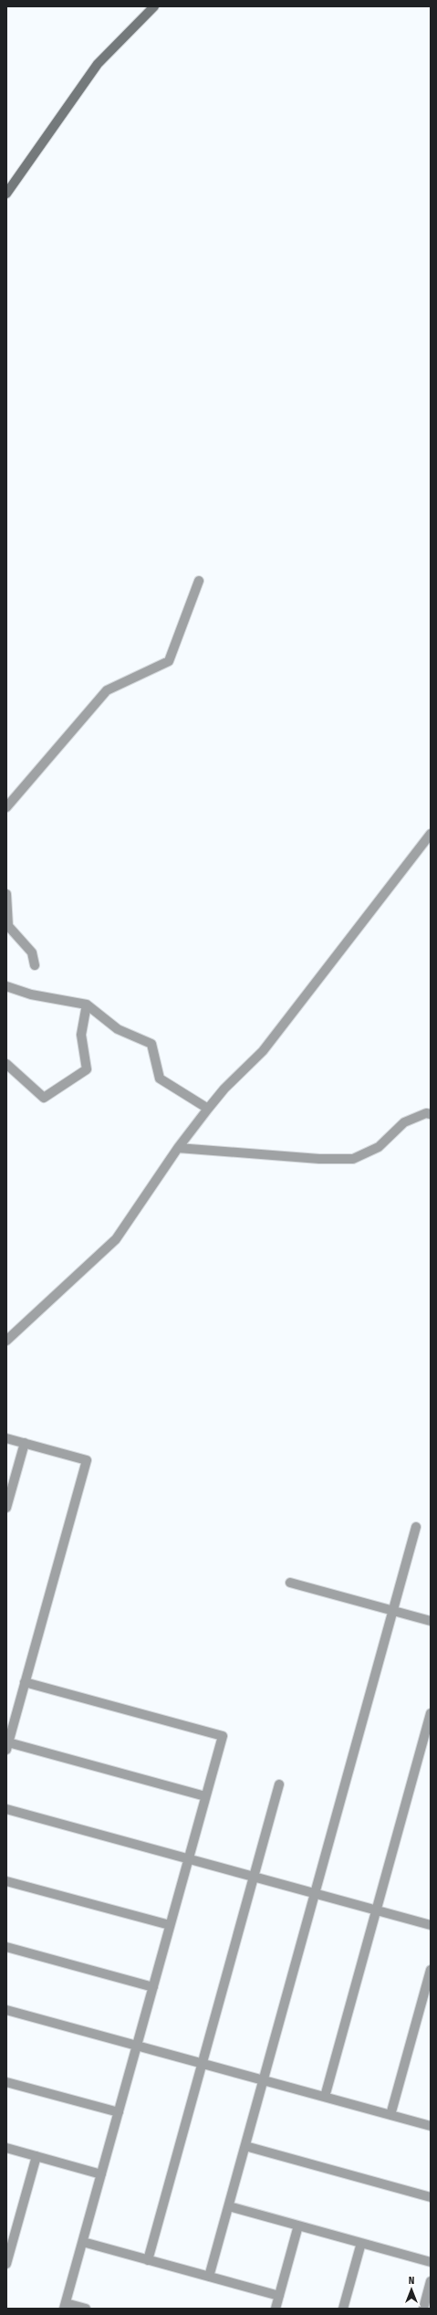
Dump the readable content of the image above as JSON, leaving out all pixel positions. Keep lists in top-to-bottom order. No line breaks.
{"north":"top"}
